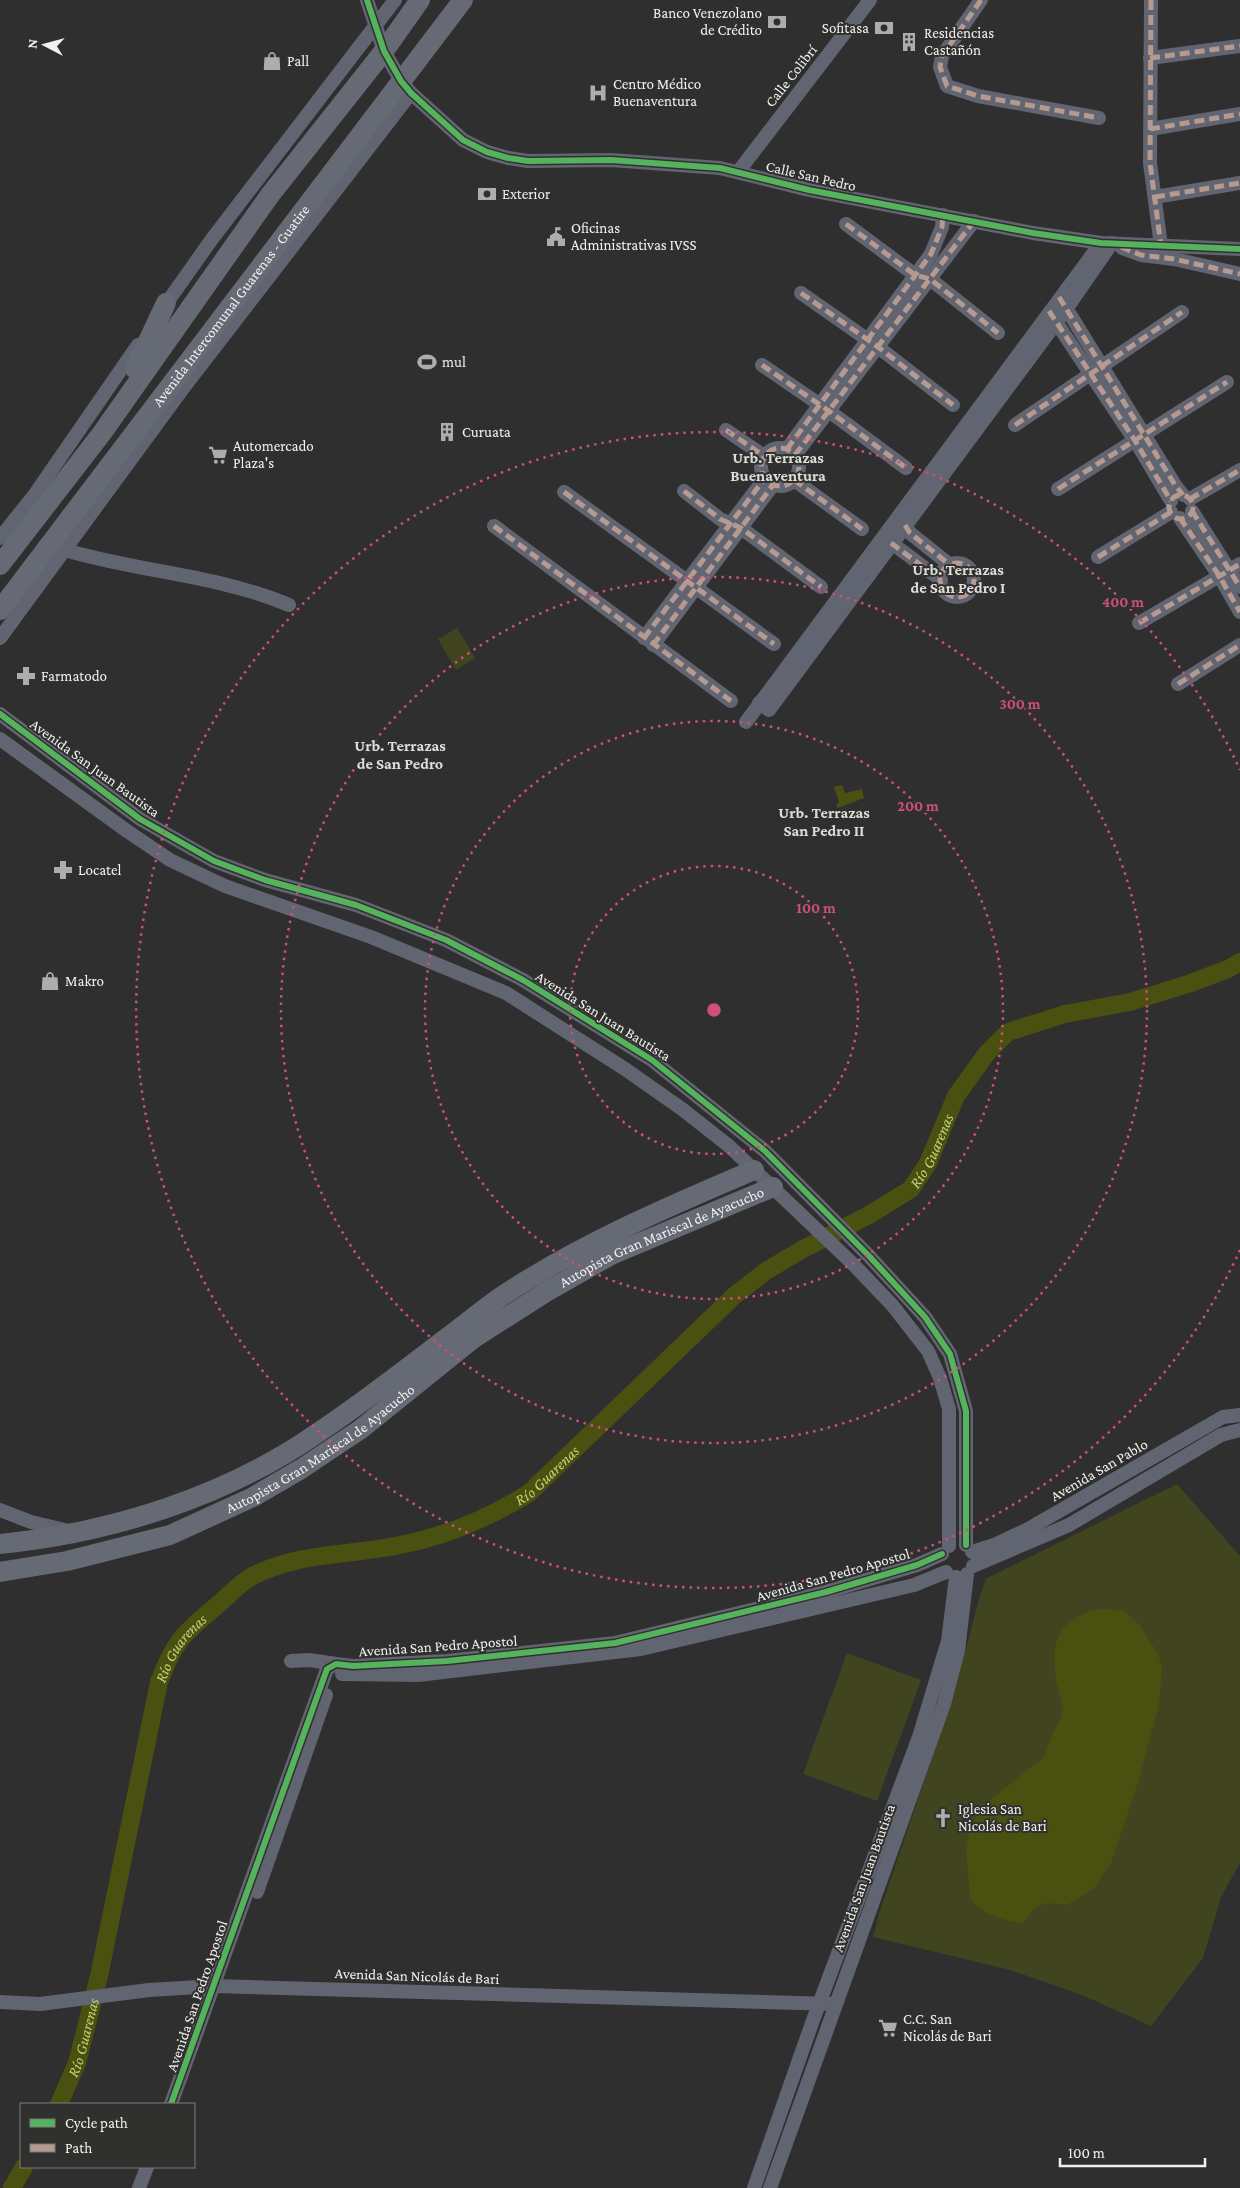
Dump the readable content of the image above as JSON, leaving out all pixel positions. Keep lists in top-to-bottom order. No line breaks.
{"streets":{"highway":["Avenida Intercomunal Guarenas - Guatire","Autopista Gran Mariscal de Ayacucho"],"street":["Calle Colibrí","Calle San Pedro","Avenida San Juan Bautista","Avenida San Pablo","Avenida San Pedro Apostol","Avenida San Nicolás de Bari"]},"crossings":[["Calle Colibrí","Calle San Pedro"],["Calle San Pedro","Avenida Intercomunal Guarenas - Guatire"],["Avenida San Juan Bautista","Autopista Gran Mariscal de Ayacucho"],["Avenida San Juan Bautista","Avenida San Pablo"],["Avenida San Juan Bautista","Avenida San Pedro Apostol"],["Avenida San Juan Bautista","Avenida San Nicolás de Bari"],["Avenida San Pablo","Avenida San Pedro Apostol"],["Avenida San Pedro Apostol","Avenida San Nicolás de Bari"]],"districts":["Urb. Terrazas Buenaventura","Urb. Terrazas de San Pedro I","Urb. Terrazas de San Pedro","Urb. Terrazas San Pedro II"],"water":["Río Guarenas"],"places":{"bank":["Banco Venezolano de Crédito","Sofitasa","Exterior"],"building":["Residencias Castañón","Curuata"],"shop":["Pall","Makro"],"hospital":["Centro Médico Buenaventura"],"public building":["Oficinas Administrativas IVSS"],"sports":["mul"],"supermarket":["Automercado Plaza's","C.C. San Nicolás de Bari"],"pharmacy":["Farmatodo","Locatel"],"church":["Iglesia San Nicolás de Bari"]},"legend":["Cycle path","Path"],"scale_bar":"100 m","north":"left","rings":["400 m","300 m","200 m","100 m"]}
